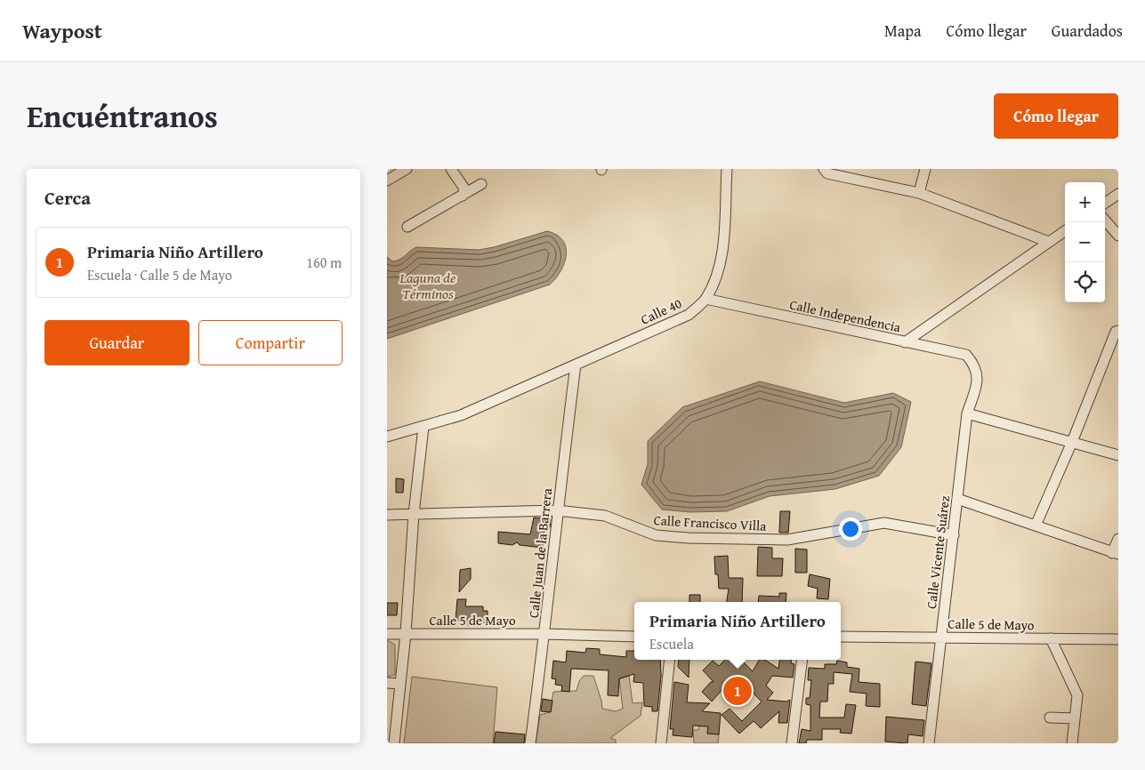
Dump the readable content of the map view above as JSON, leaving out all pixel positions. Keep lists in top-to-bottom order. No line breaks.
{"streets":{"street":["Calle 40","Calle Independencia","Calle Francisco Villa","Calle Vicente Suárez","Calle Juan de la Barrera","Calle 5 de Mayo"]},"crossings":[["Calle 40","Calle Independencia"],["Calle 40","Calle Juan de la Barrera"],["Calle Independencia","Calle Vicente Suárez"],["Calle Francisco Villa","Calle Vicente Suárez"],["Calle Francisco Villa","Calle Juan de la Barrera"],["Calle Vicente Suárez","Calle 5 de Mayo"],["Calle Juan de la Barrera","Calle 5 de Mayo"]],"water":["Laguna de Términos"],"page":{"header":"Waypost","nav":["Mapa","Cómo llegar","Guardados"],"title":"Encuéntranos","buttons":["Cómo llegar",["Guardar","Compartir"]],"heading":"Cerca","map_buttons":["+","−"],"list":[{"mark":"1","name":"Primaria Niño Artillero","note":"Escuela · Calle 5 de Mayo","value":"160 m"}],"popup":["Primaria Niño Artillero","Escuela"],"pins":"1"}}
